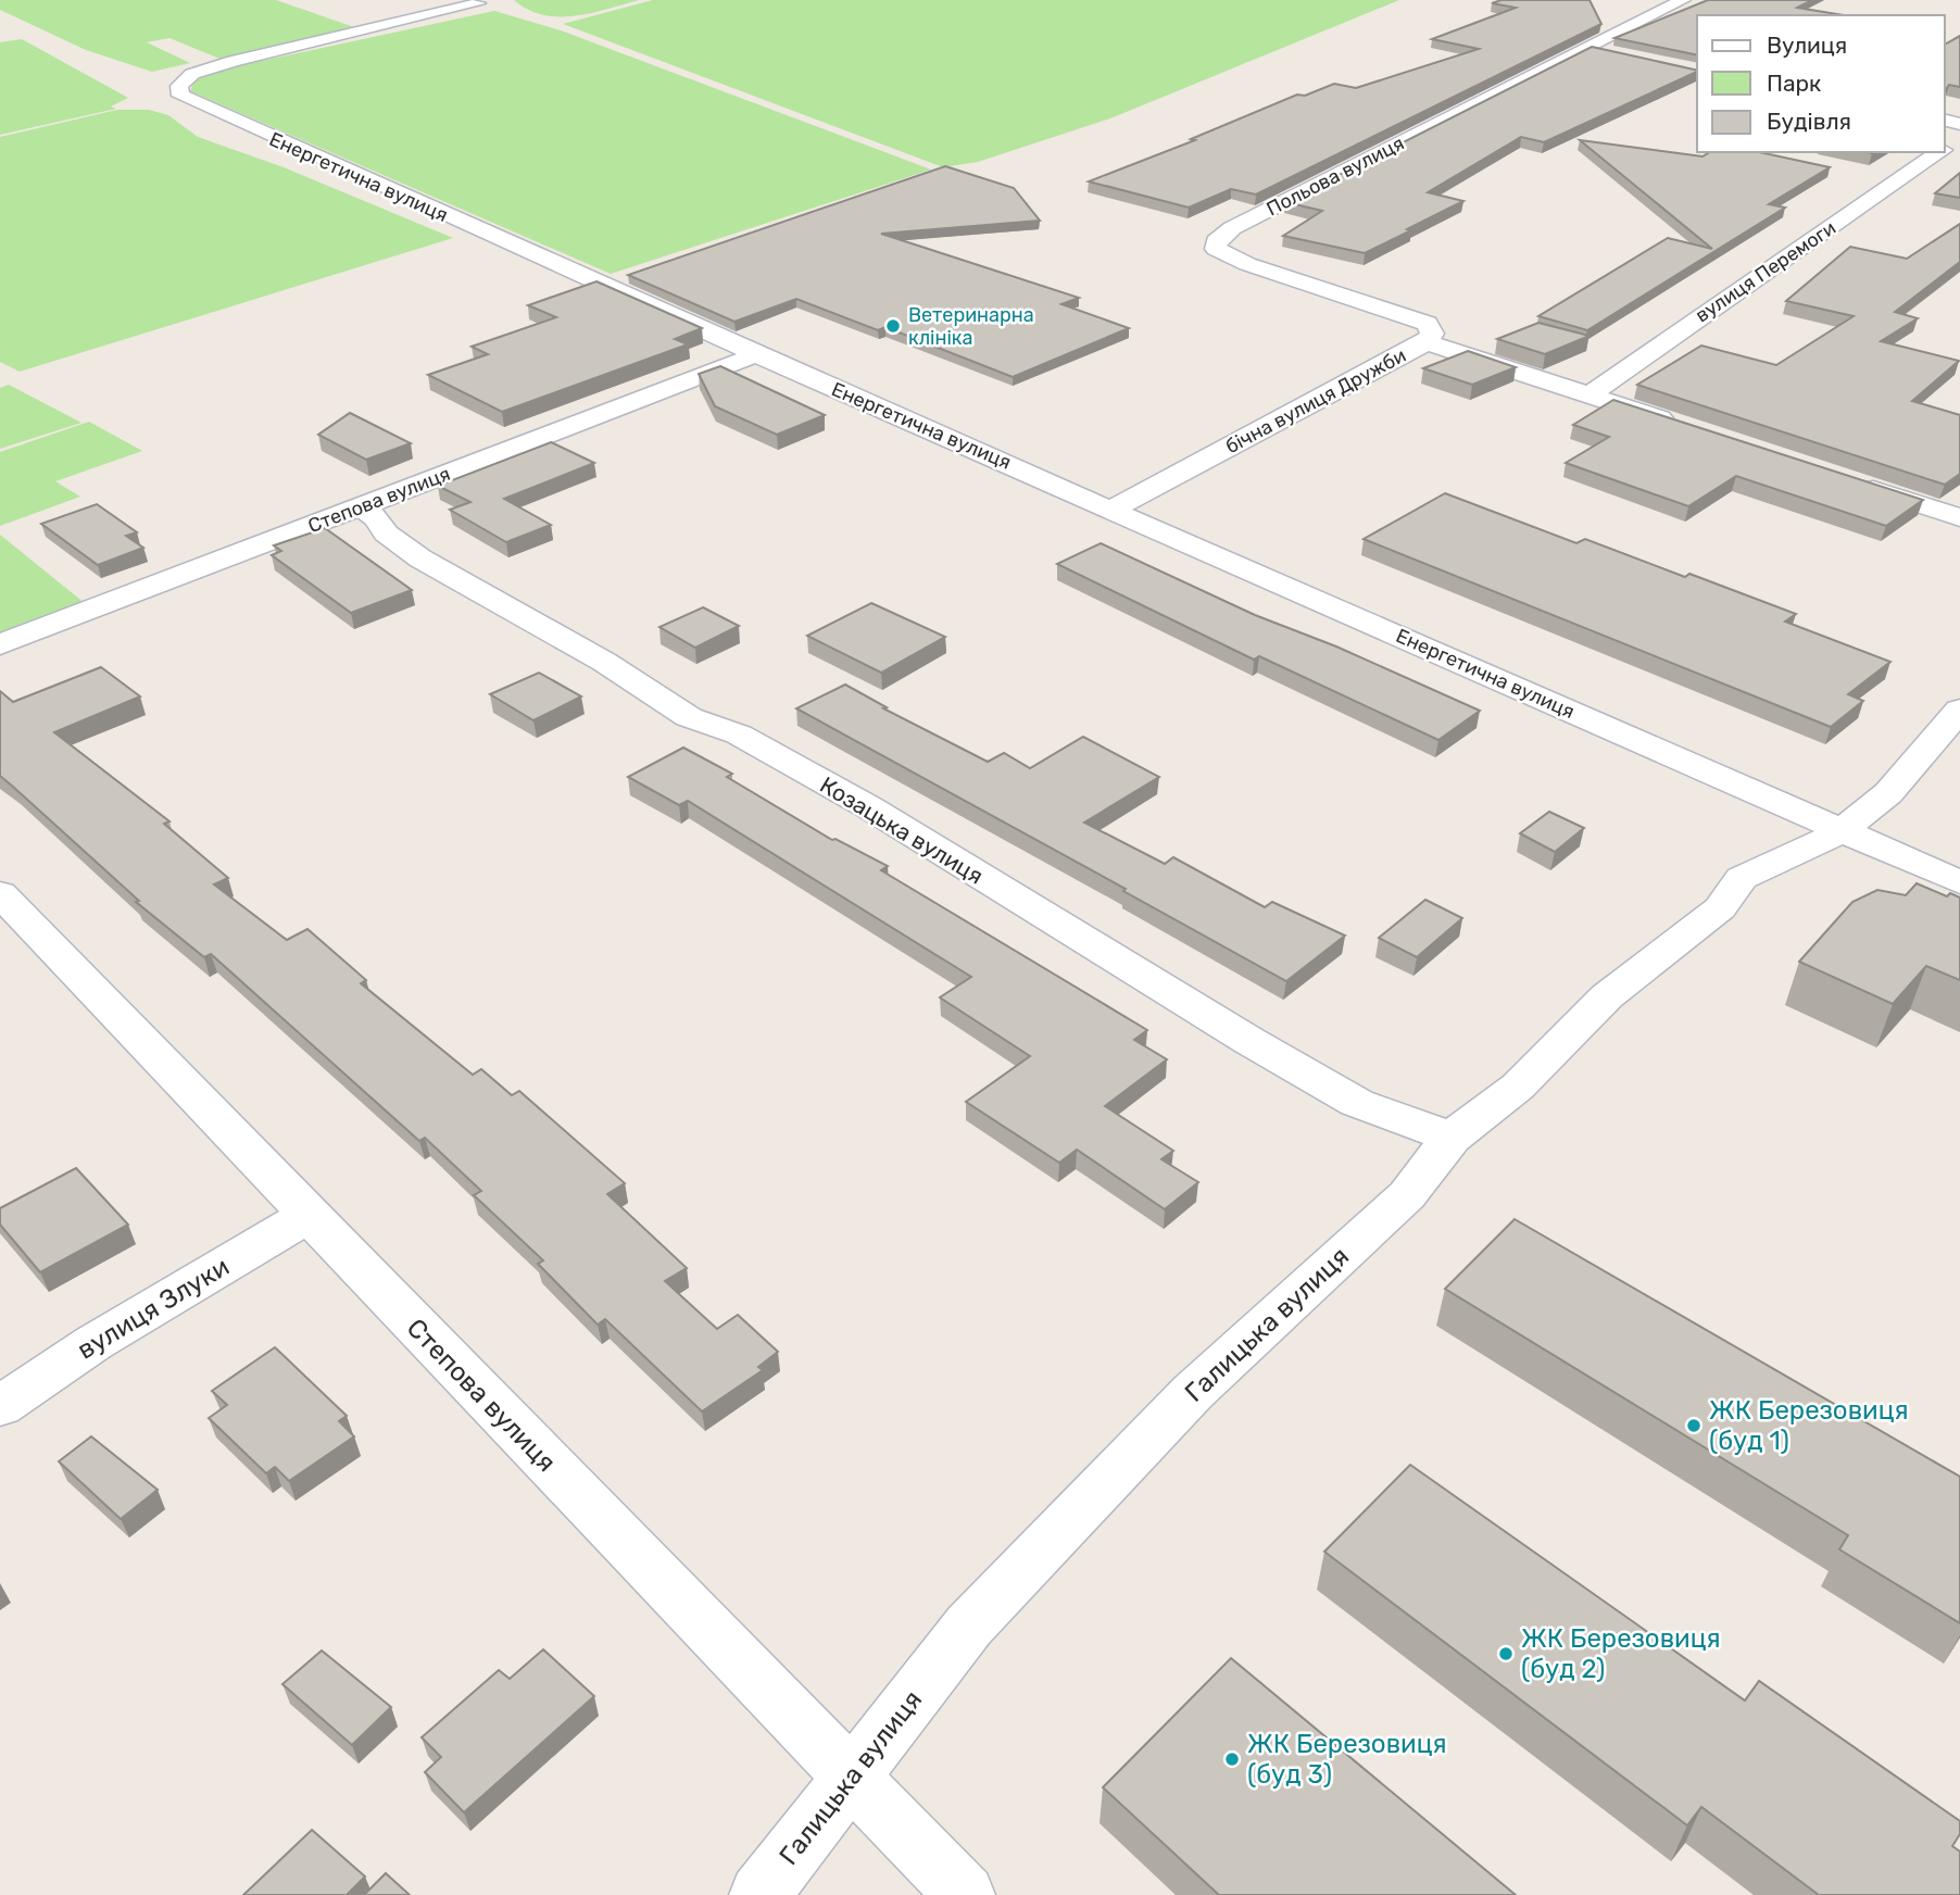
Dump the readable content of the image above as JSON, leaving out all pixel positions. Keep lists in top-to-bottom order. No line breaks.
{"streets":{"street":["Польова вулиця","Енергетична вулиця","вулиця Перемоги","бічна вулиця Дружби","Степова вулиця","Козацька вулиця","вулиця Злуки","Галицька вулиця"]},"crossings":[["Польова вулиця","бічна вулиця Дружби"],["Енергетична вулиця","бічна вулиця Дружби"],["Енергетична вулиця","Степова вулиця"],["Енергетична вулиця","Галицька вулиця"],["вулиця Перемоги","бічна вулиця Дружби"],["Степова вулиця","Козацька вулиця"],["Степова вулиця","вулиця Злуки"],["Степова вулиця","Галицька вулиця"],["Козацька вулиця","Галицька вулиця"]],"places":["Ветеринарна клініка","ЖК Березовиця (буд 1)","ЖК Березовиця (буд 2)","ЖК Березовиця (буд 3)"],"legend":["Вулиця","Парк","Будівля"]}
